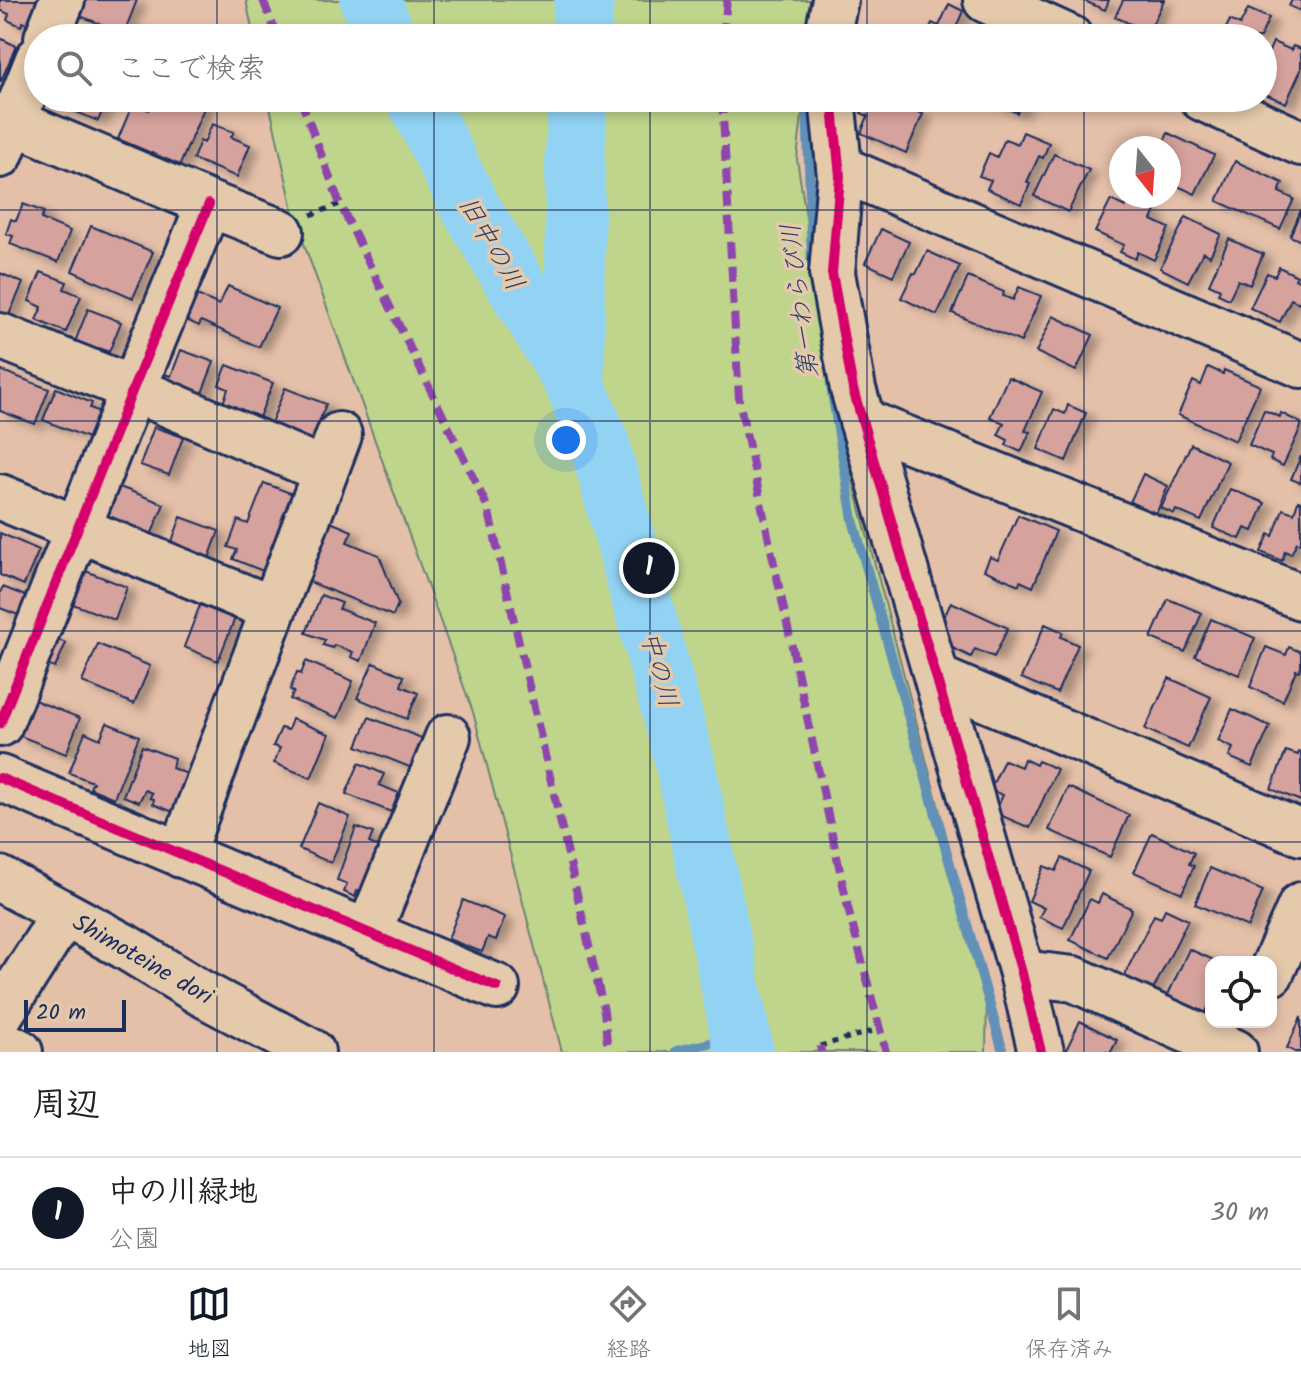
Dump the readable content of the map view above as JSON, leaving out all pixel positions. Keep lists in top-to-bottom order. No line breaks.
{"streets":{"street":["Shimoteine dori"]},"water":["旧中の川","第一わらび川","中の川"],"scale_bar":"20 m","north":"bottom","page":{"search":"ここで検索","pins":"1","scale":"20 m","heading":"周辺","list":[{"mark":"1","name":"中の川緑地","note":"公園","value":"30 m"}],"nav":["地図","経路","保存済み"]}}
